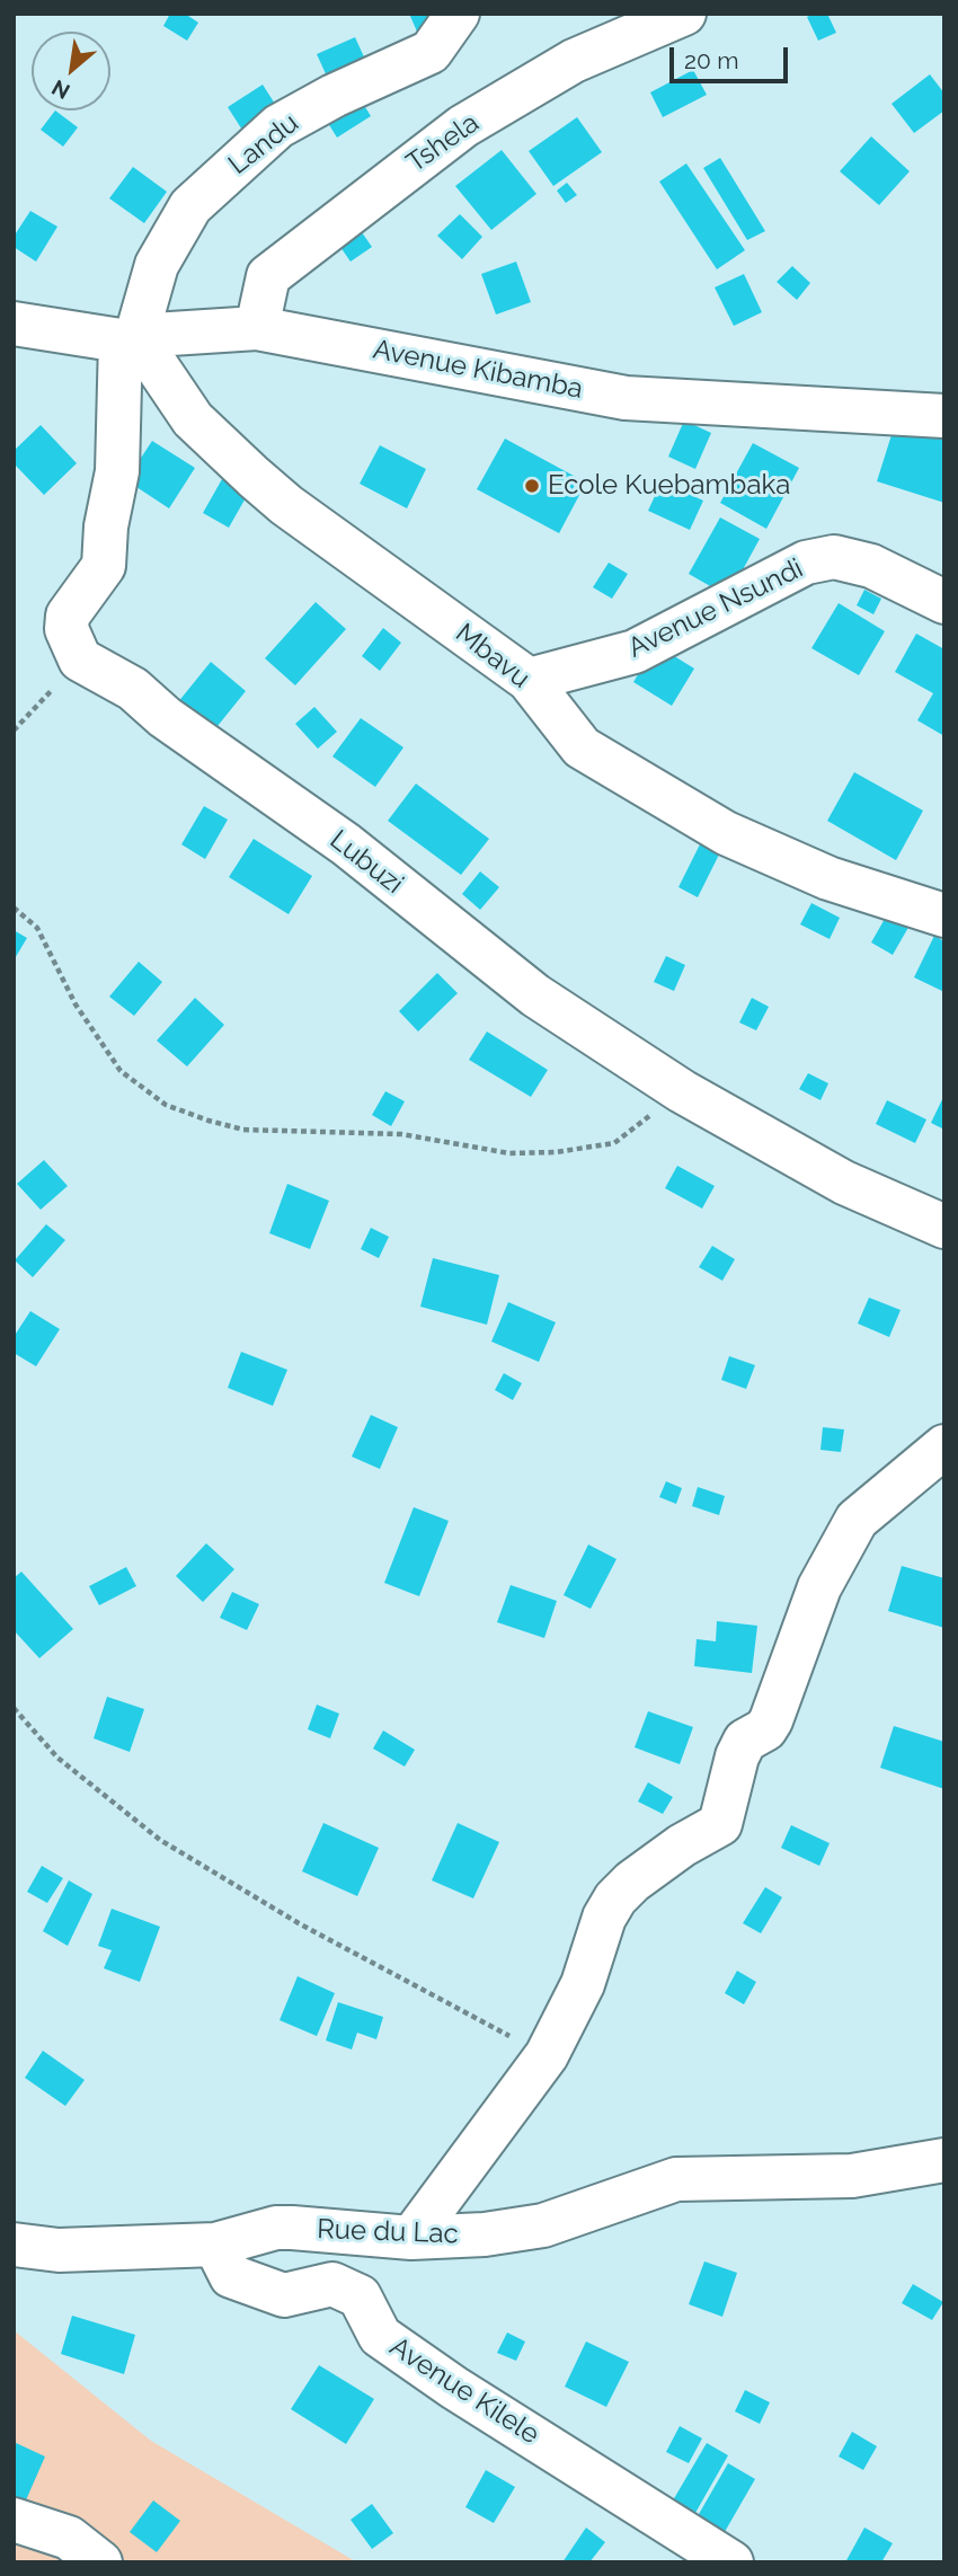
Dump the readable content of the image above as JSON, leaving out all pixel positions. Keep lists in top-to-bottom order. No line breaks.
{"streets":{"street":["Tshela","Landu","Avenue Kibamba","Avenue Nsundi","Mbavu","Lubuzi","Rue du Lac","Avenue Kilele"]},"crossings":[["Tshela","Avenue Kibamba"],["Landu","Avenue Kibamba"],["Landu","Mbavu"],["Avenue Kibamba","Mbavu"],["Avenue Nsundi","Mbavu"],["Rue du Lac","Avenue Kilele"]],"places":["Ecole Kuebambaka"],"scale_bar":"20 m","north":"bottom left"}
